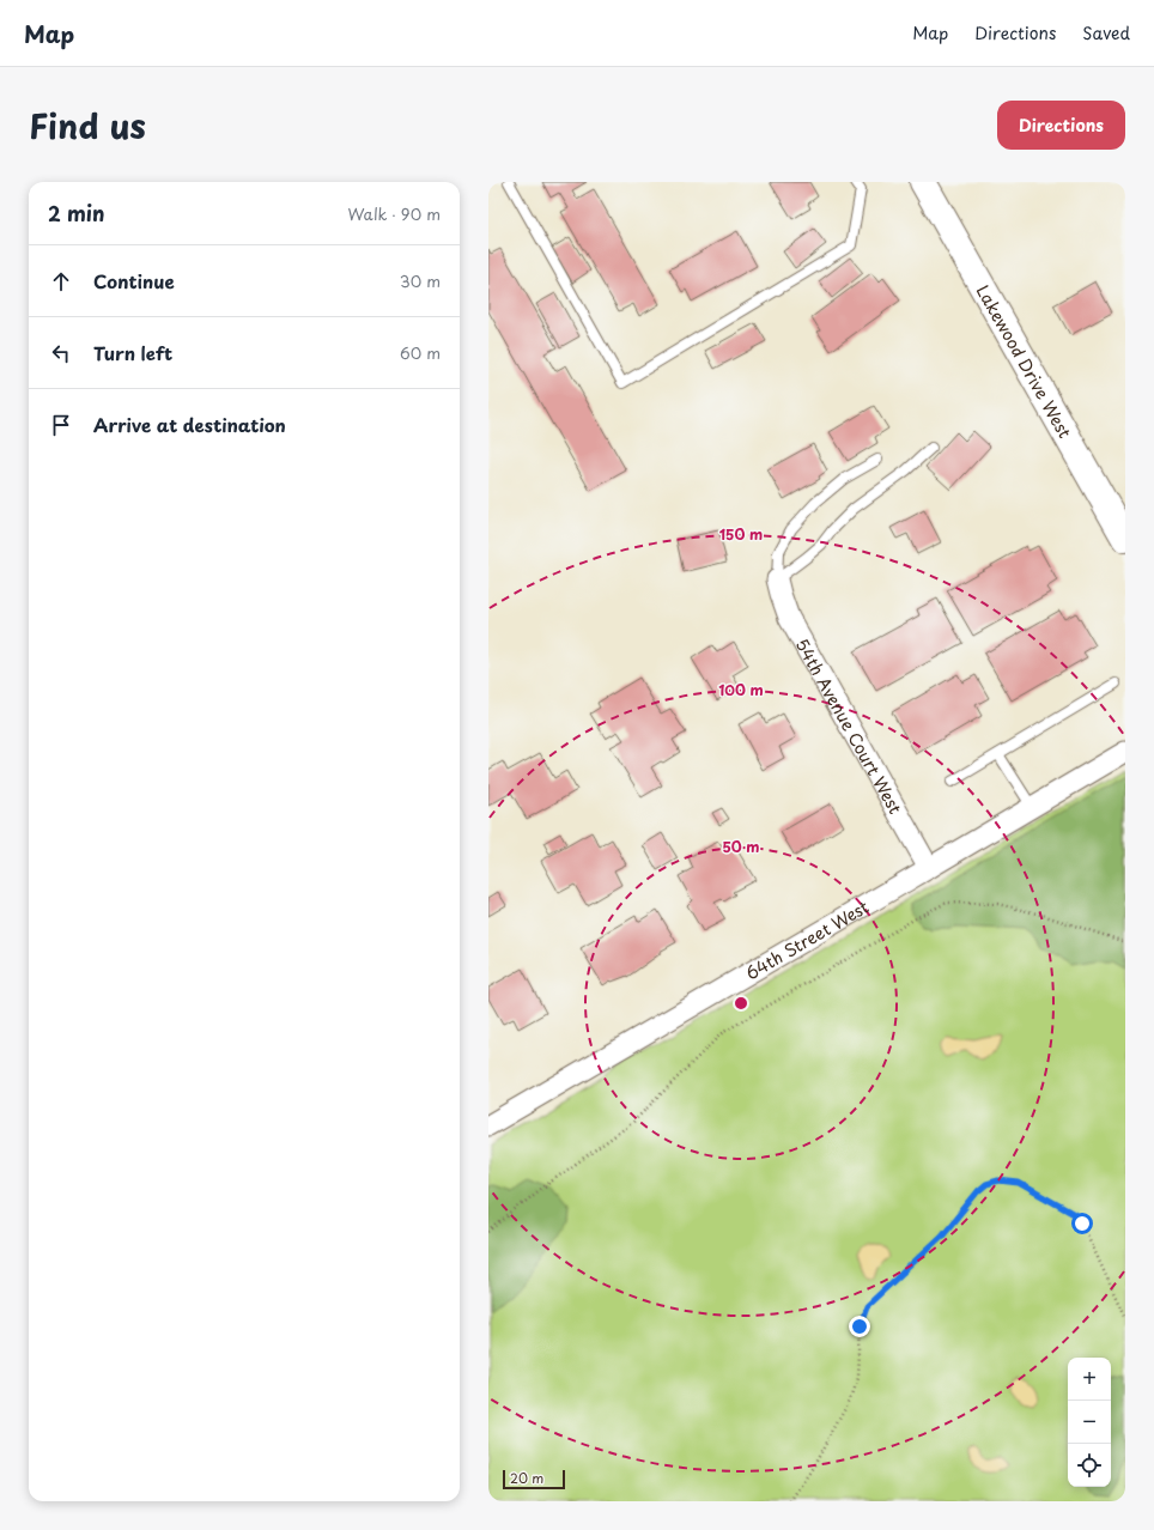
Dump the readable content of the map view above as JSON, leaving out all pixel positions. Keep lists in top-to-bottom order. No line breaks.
{"streets":{"main road":["Lakewood Drive West"],"street":["54th Avenue Court West","64th Street West"]},"crossings":[["54th Avenue Court West","64th Street West"]],"scale_bar":"20 m","page":{"header":"Map","nav":["Map","Directions","Saved"],"title":"Find us","buttons":"Directions","heading":["2 min","Walk · 90 m"],"list":[["Continue","30 m"],["Turn left","60 m"],"Arrive at destination"],"map_buttons":["+","−"],"scale":"20 m"},"rings":["150 m","100 m","50 m"]}
